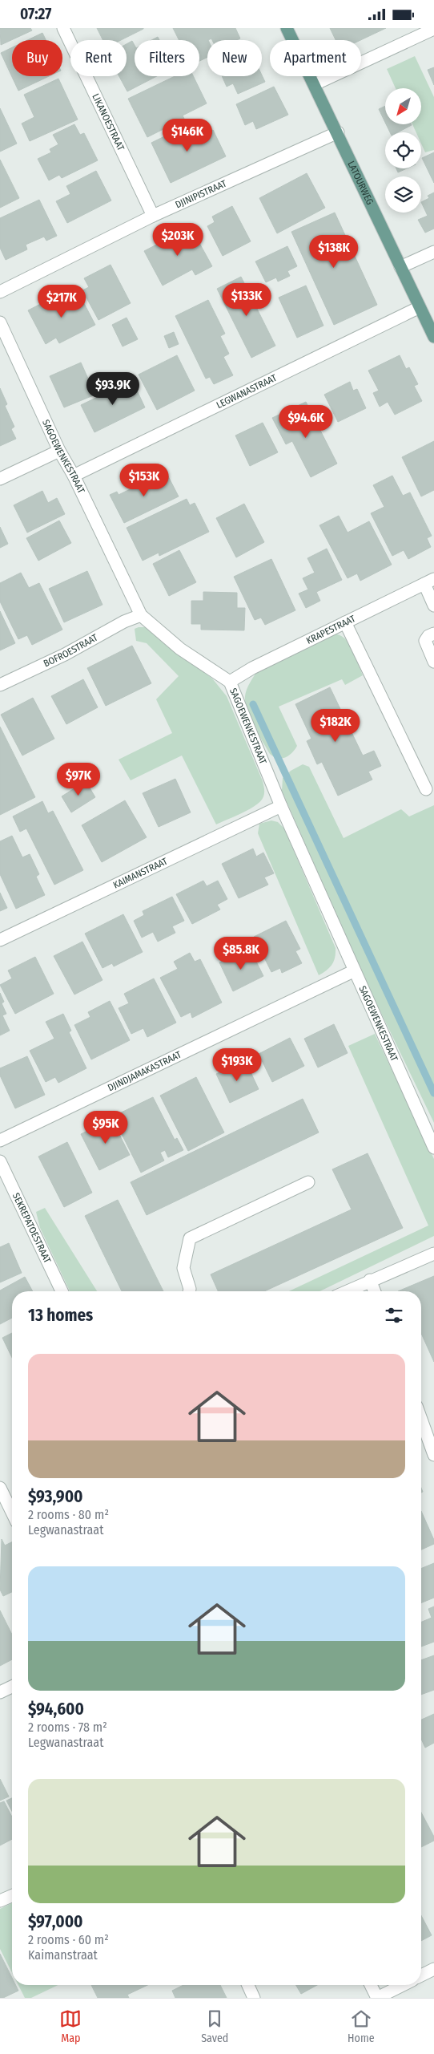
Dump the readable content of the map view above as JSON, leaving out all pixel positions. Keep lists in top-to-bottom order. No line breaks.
{"streets":{"main road":["LATOURWEG"],"street":["LIKANOESTRAAT","DJINIPISTRAAT","LEGWANASTRAAT","SAGOEWENKESTRAAT","KRAPESTRAAT","BOFROESTRAAT","KAIMANSTRAAT","DJINDJAMAKASTRAAT","SEKREPATOESTRAAT"]},"crossings":[["LIKANOESTRAAT","DJINIPISTRAAT"],["LATOURWEG","DJINIPISTRAAT"],["LATOURWEG","LEGWANASTRAAT"],["LEGWANASTRAAT","SAGOEWENKESTRAAT"],["SAGOEWENKESTRAAT","KRAPESTRAAT"],["SAGOEWENKESTRAAT","BOFROESTRAAT"],["SAGOEWENKESTRAAT","KAIMANSTRAAT"],["SAGOEWENKESTRAAT","DJINDJAMAKASTRAAT"]],"north":"bottom left","page":{"status":"07:27","chip":["Buy","Rent","Filters","New","Apartment"],"price":["$146K","$203K","$138K","$133K","$217K","$93.9K","$94.6K","$153K","$182K","$97K","$85.8K","$193K","$95K"],"heading":"13 homes","list":[{"name":"$93,900","note":"2 rooms · 80 m² · Legwanastraat"},{"name":"$94,600","note":"2 rooms · 78 m² · Legwanastraat"},{"name":"$97,000","note":"2 rooms · 60 m² · Kaimanstraat"}],"tabs":["Map","Saved","Home"]}}
